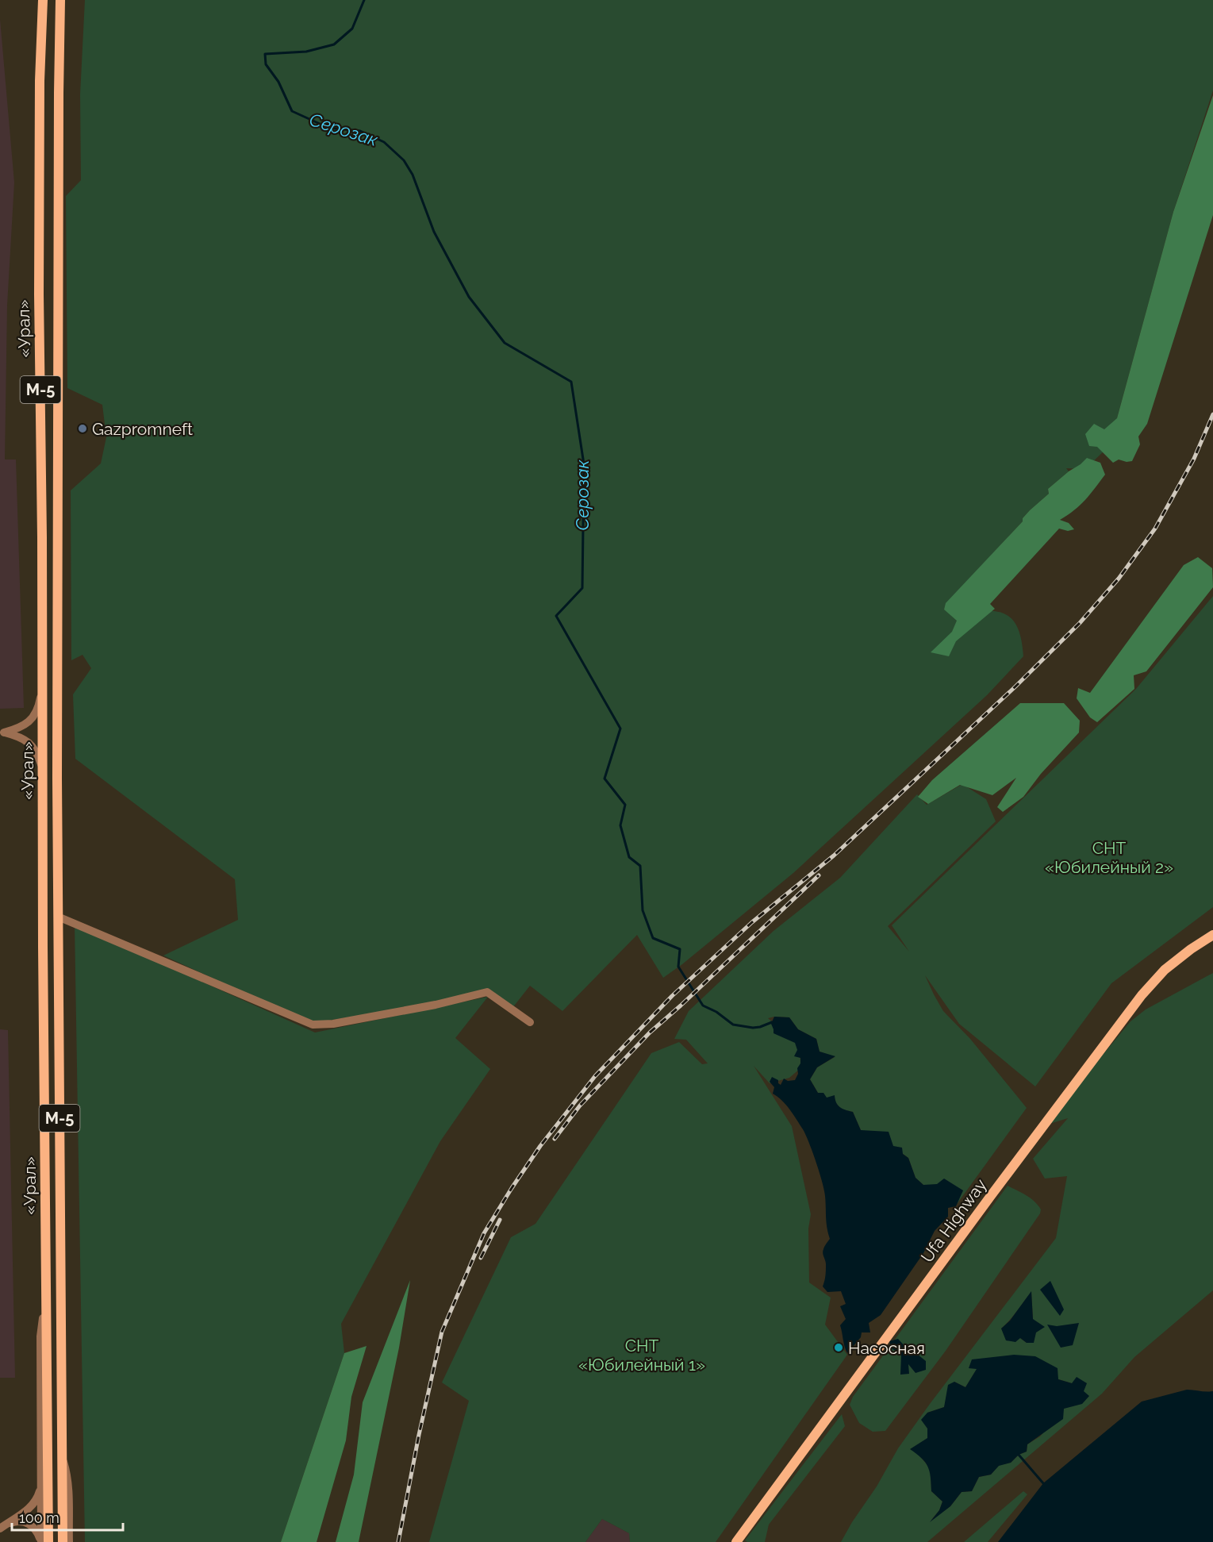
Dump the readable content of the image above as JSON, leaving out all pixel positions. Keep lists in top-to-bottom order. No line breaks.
{"streets":{"main road":["«Урал»","М-5","Ufa Highway"]},"water":["Серозак"],"parks":["СНТ «Юбилейный 2»","СНТ «Юбилейный 1»"],"places":["Gazpromneft","Насосная"],"scale_bar":"100 m"}
